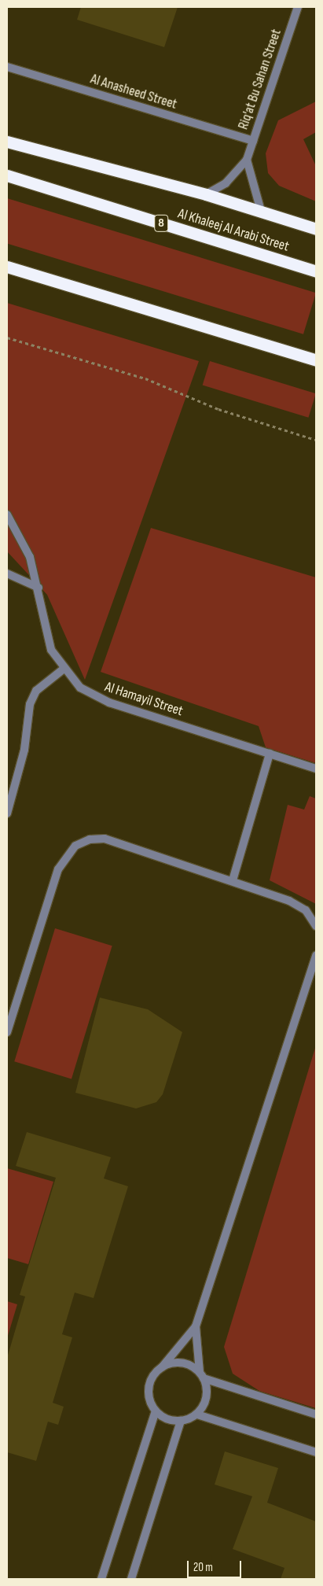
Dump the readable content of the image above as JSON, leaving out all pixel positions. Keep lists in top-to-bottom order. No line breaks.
{"streets":{"highway":["8","Al Khaleej Al Arabi Street"],"street":["Riq'at Bu Sahan Street","Al Anasheed Street","Al Hamayil Street"]},"crossings":[["Riq'at Bu Sahan Street","Al Anasheed Street"]],"scale_bar":"20 m"}
